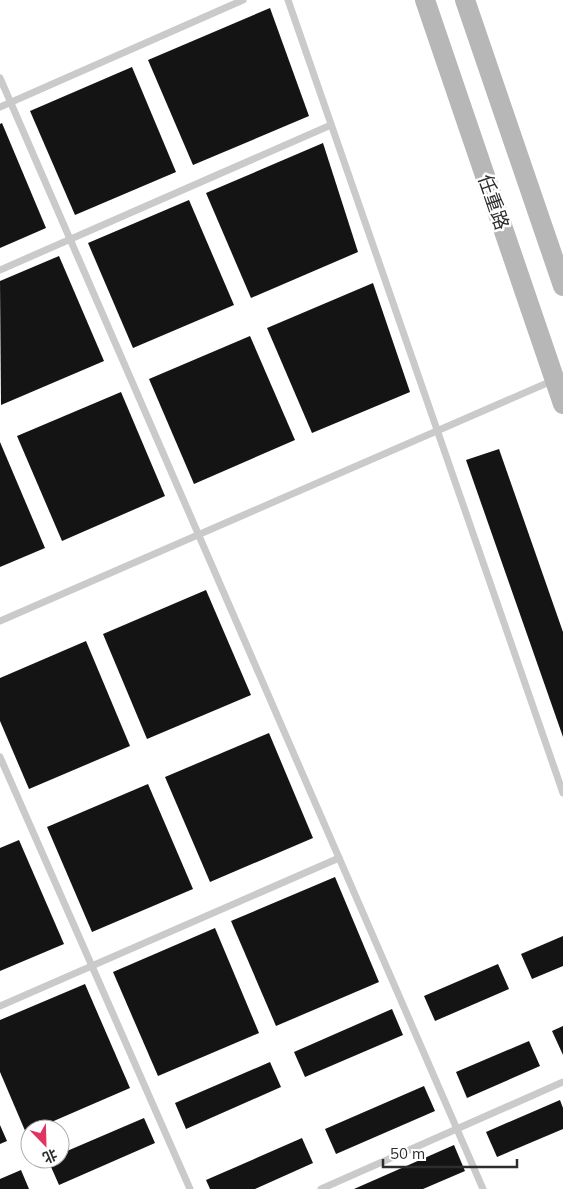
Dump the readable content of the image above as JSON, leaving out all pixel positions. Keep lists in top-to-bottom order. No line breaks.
{"streets":{"main road":["任重路"]},"scale_bar":"50 m","north":"bottom right"}
